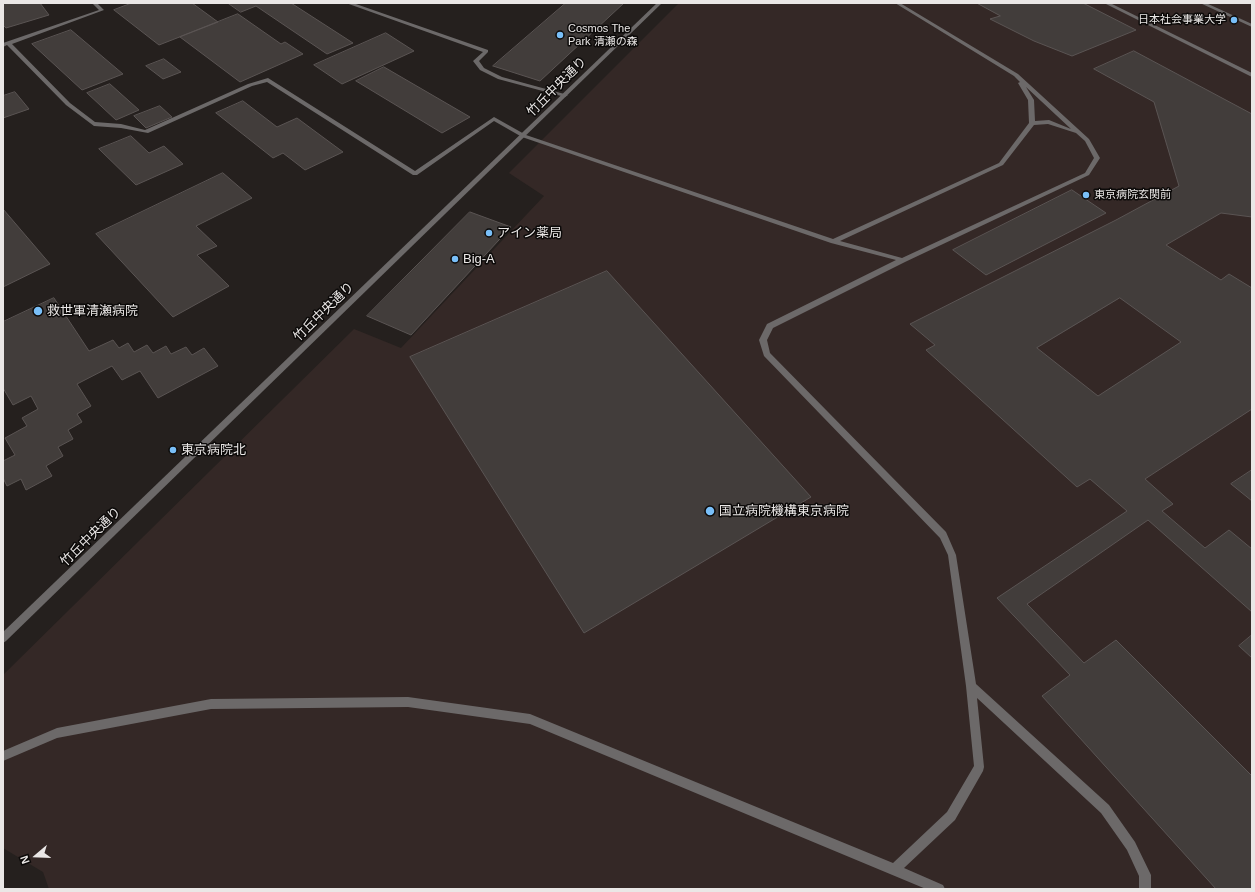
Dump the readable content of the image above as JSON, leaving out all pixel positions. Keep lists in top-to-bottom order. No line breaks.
{"streets":{"street":["竹丘中央通り"]},"places":["日本社会事業大学","Cosmos The Park 清瀬の森","東京病院玄関前","アイン薬局","Big-A","救世軍清瀬病院","東京病院北","国立病院機構東京病院"],"north":"left"}
